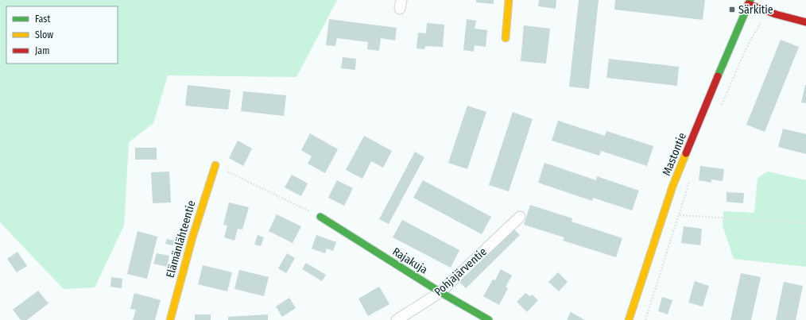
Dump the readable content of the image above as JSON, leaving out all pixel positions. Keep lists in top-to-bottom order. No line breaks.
{"streets":{"street":["Mastontie","Elämänlähteentie","Rajakuja","Pohjajärventie"]},"crossings":[["Rajakuja","Pohjajärventie"]],"places":{"transit":["Särkitie"]},"legend":["Fast","Slow","Jam"]}
